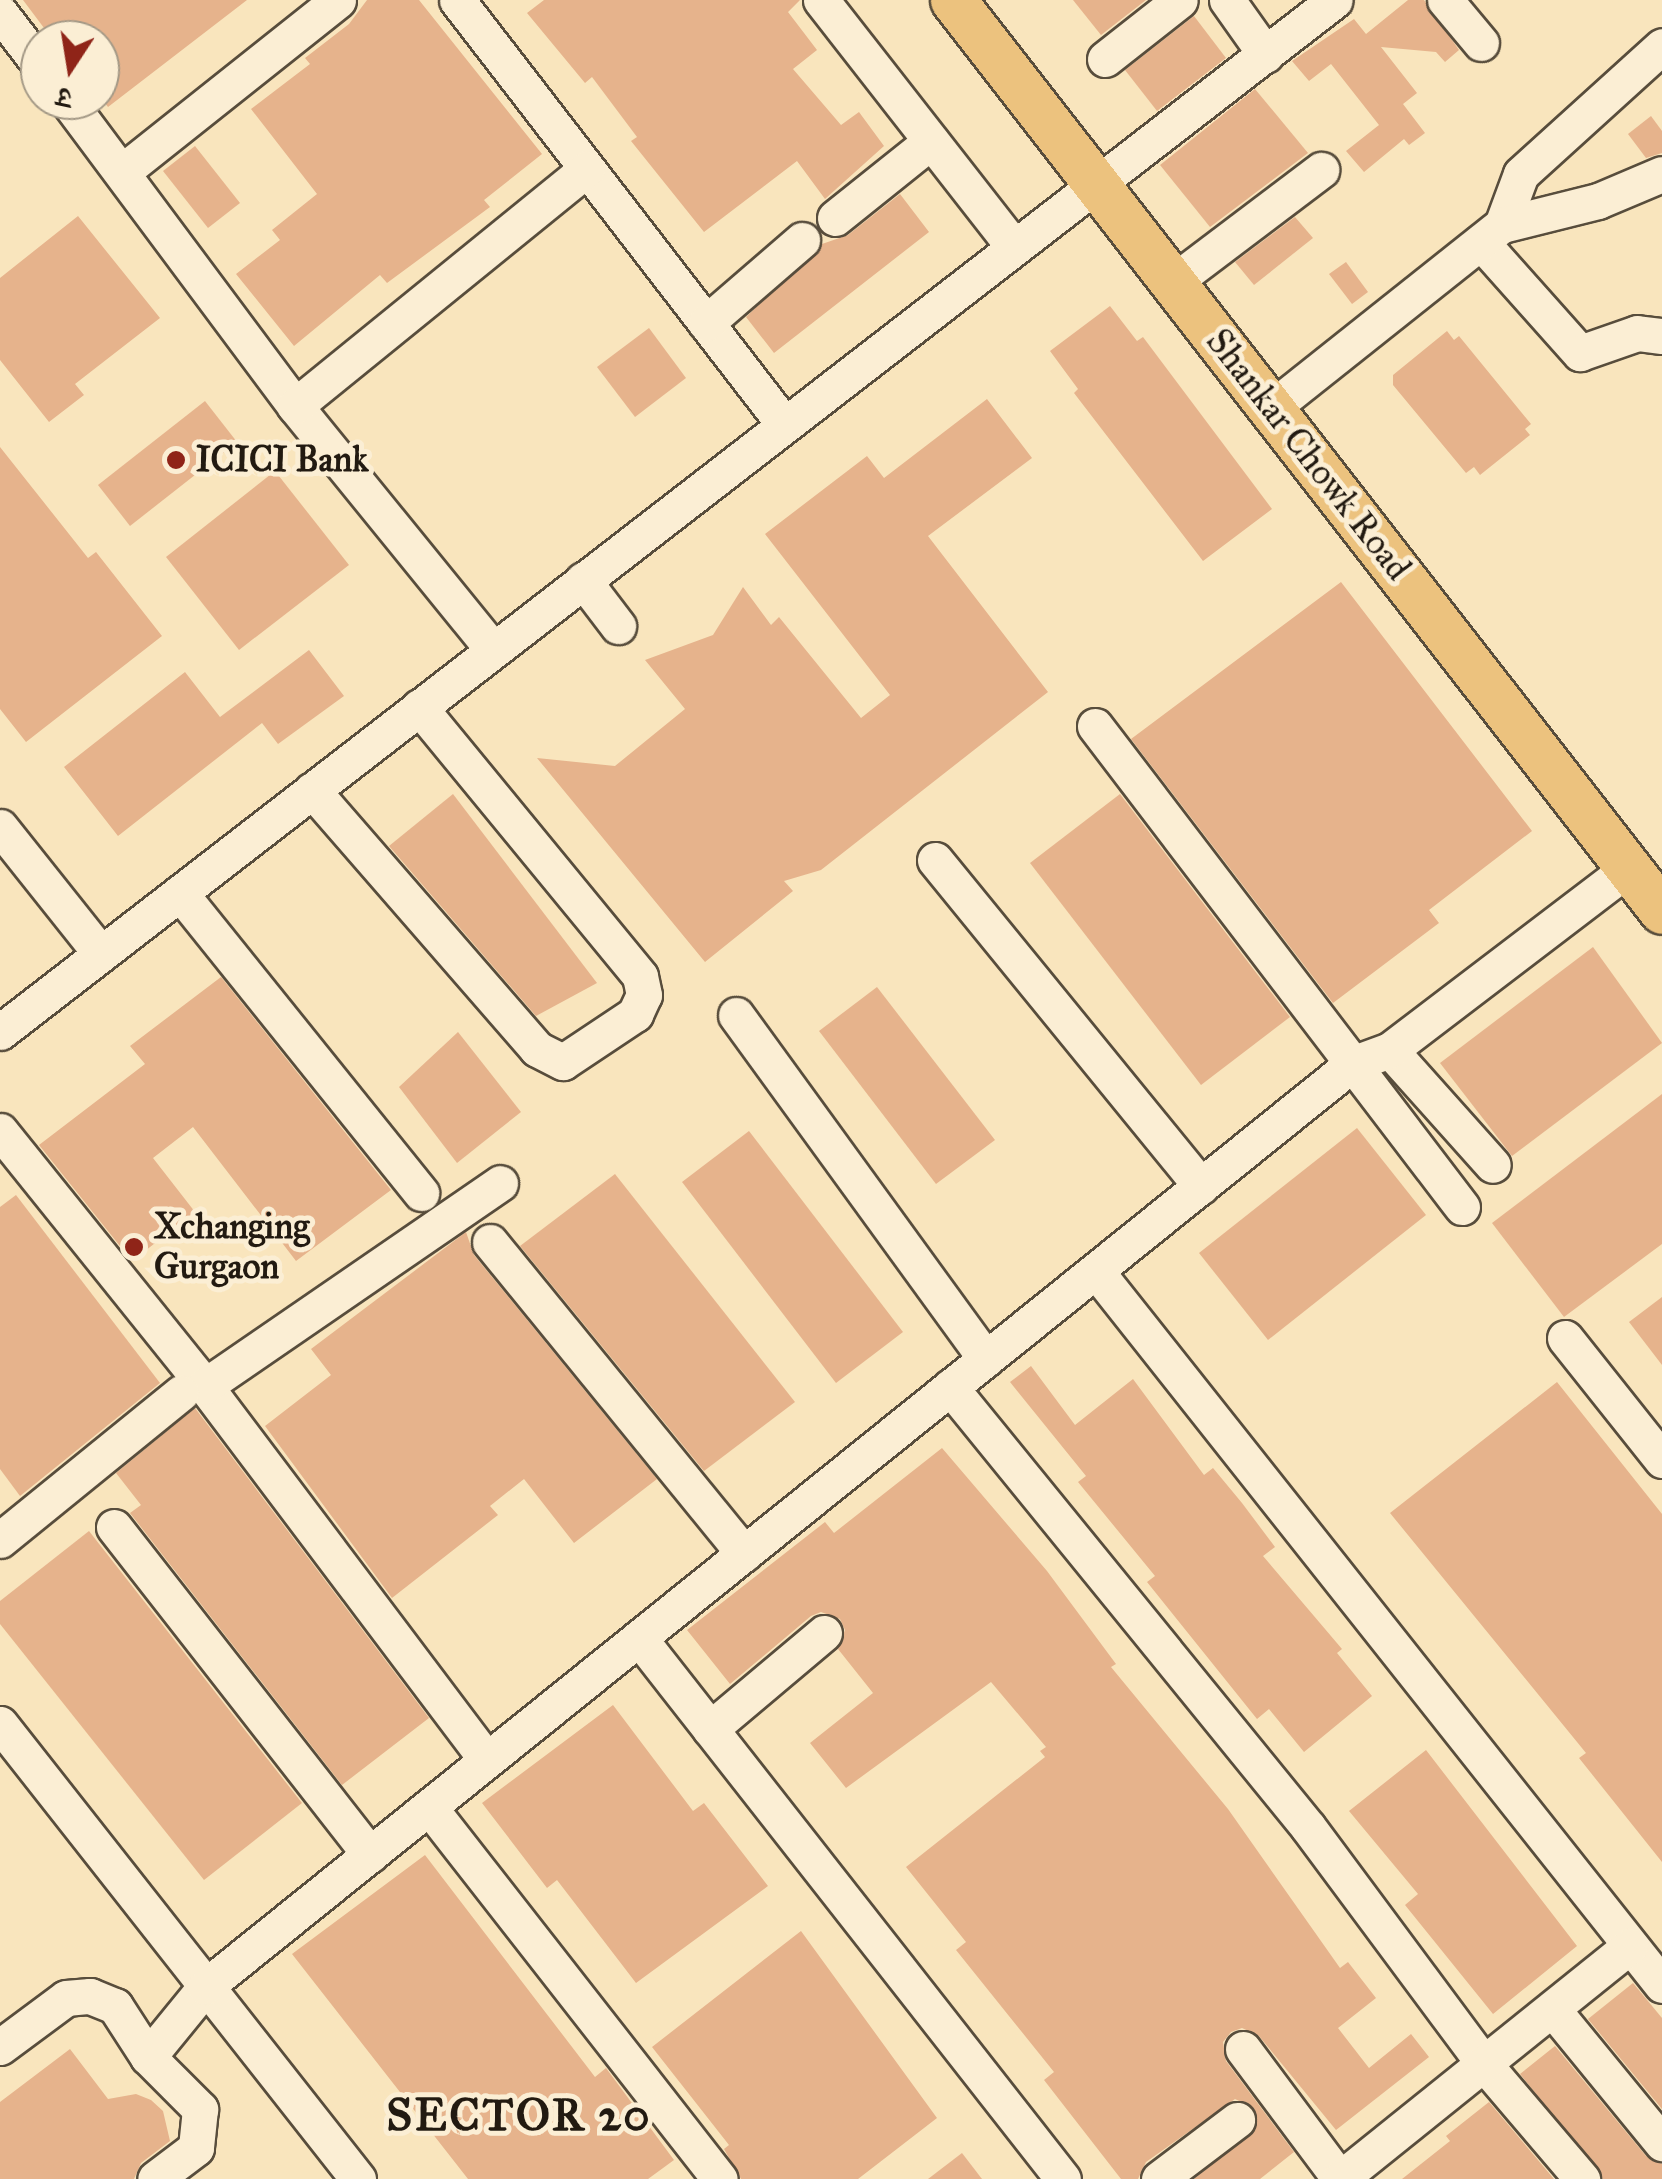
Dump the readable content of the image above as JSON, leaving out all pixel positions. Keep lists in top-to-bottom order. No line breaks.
{"streets":{"main road":["Shankar Chowk Road"]},"districts":["SECTOR 20"],"places":["ICICI Bank","Xchanging Gurgaon"],"north":"bottom"}
